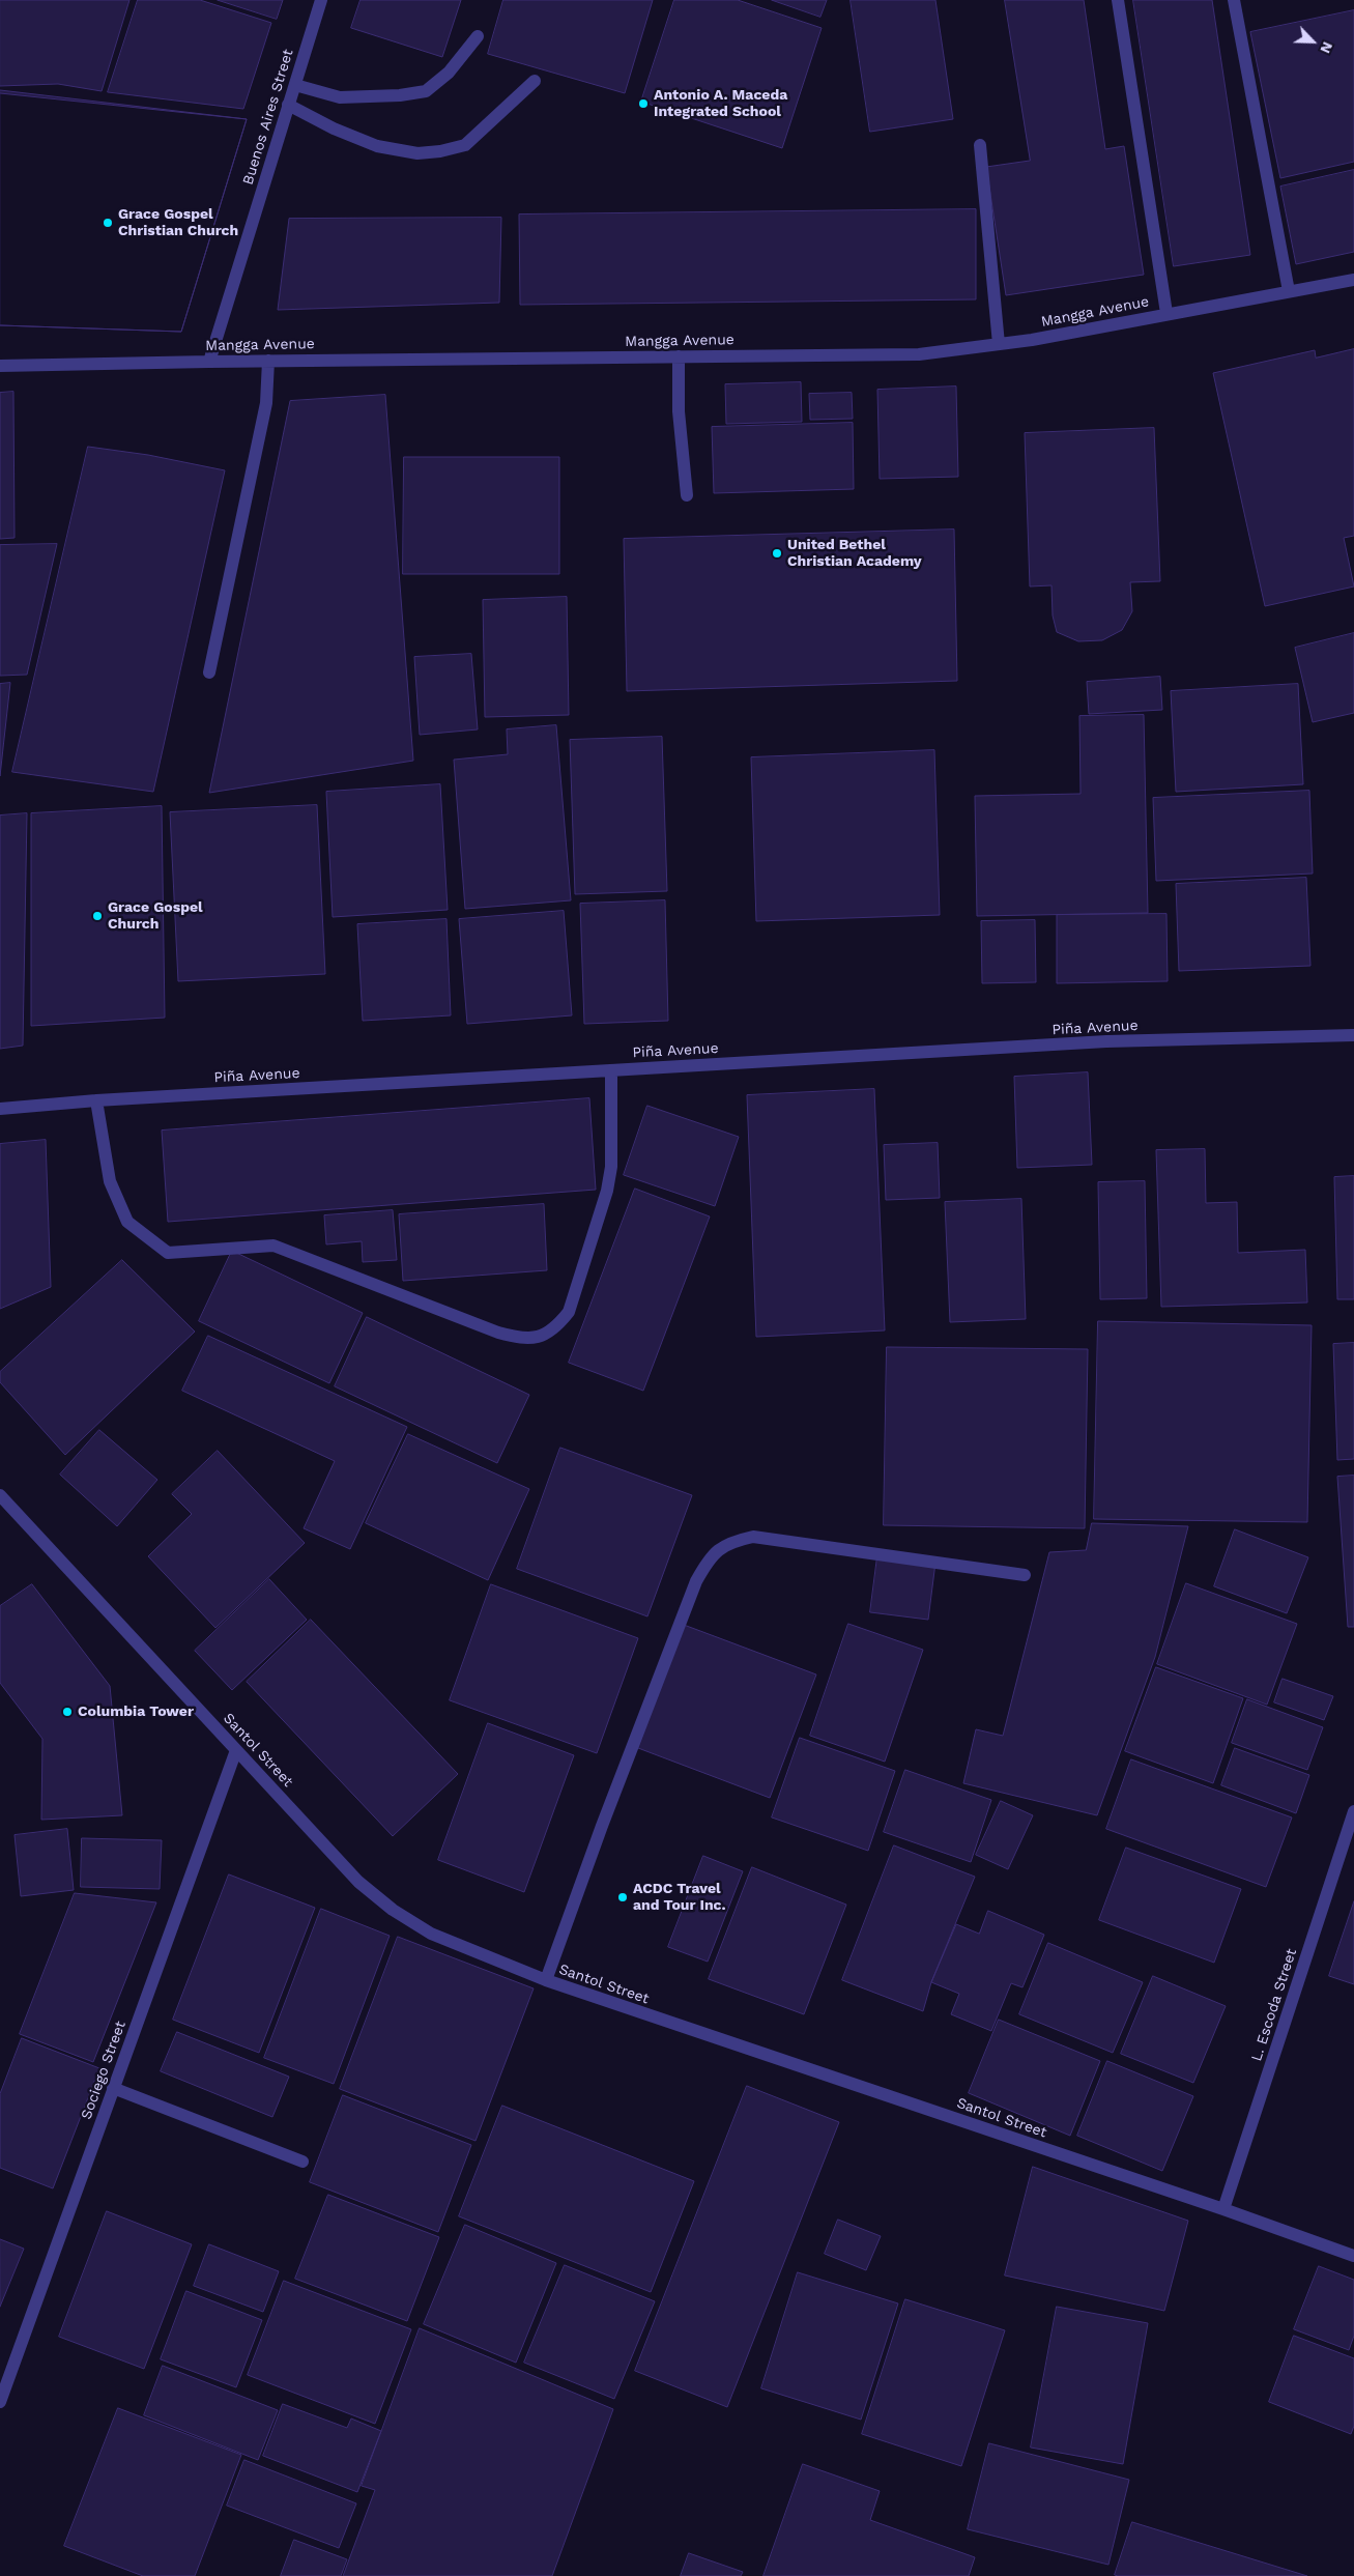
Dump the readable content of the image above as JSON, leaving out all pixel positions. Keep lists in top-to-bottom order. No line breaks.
{"streets":{"street":["Buenos Aires Street","Mangga Avenue","Piña Avenue","Santol Street","L. Escoda Street","Sociego Street"]},"crossings":[["Buenos Aires Street","Mangga Avenue"],["Santol Street","L. Escoda Street"],["Santol Street","Sociego Street"]],"places":["Antonio A. Maceda Integrated School","Grace Gospel Christian Church","United Bethel Christian Academy","Grace Gospel Church","Columbia Tower","ACDC Travel and Tour Inc."],"north":"bottom right"}
